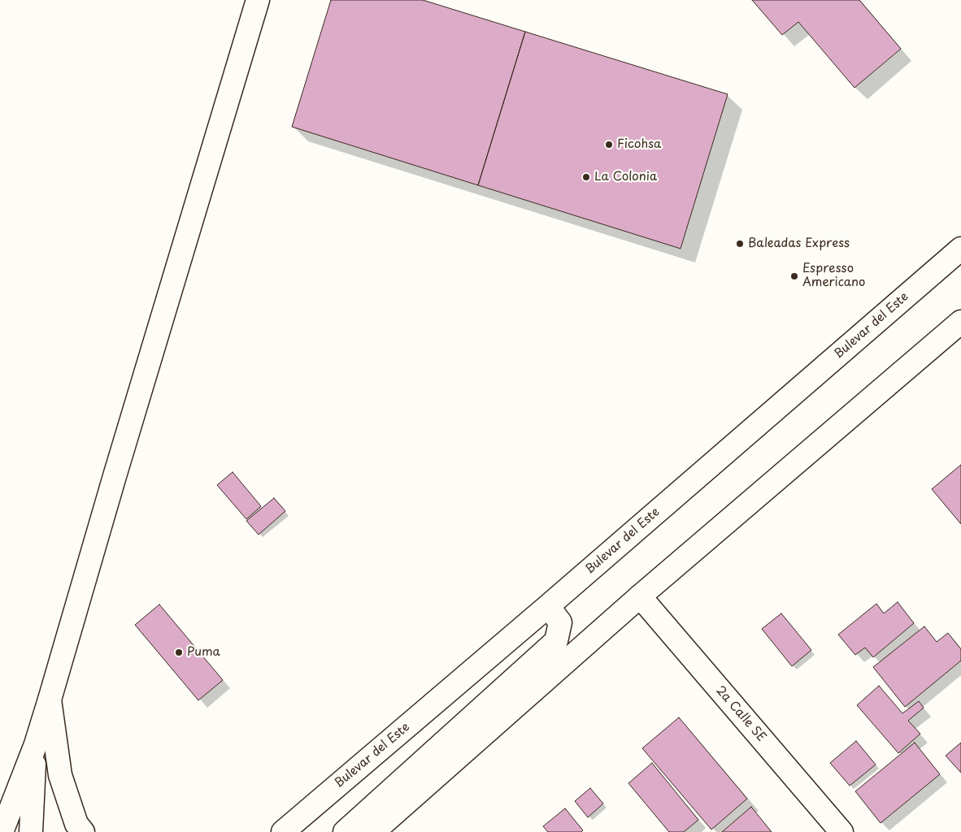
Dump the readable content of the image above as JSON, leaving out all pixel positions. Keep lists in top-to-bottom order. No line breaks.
{"streets":{"main road":["Bulevar del Este","2a Calle SE"]},"places":["Ficohsa","La Colonia","Baleadas Express","Espresso Americano","Puma"]}
